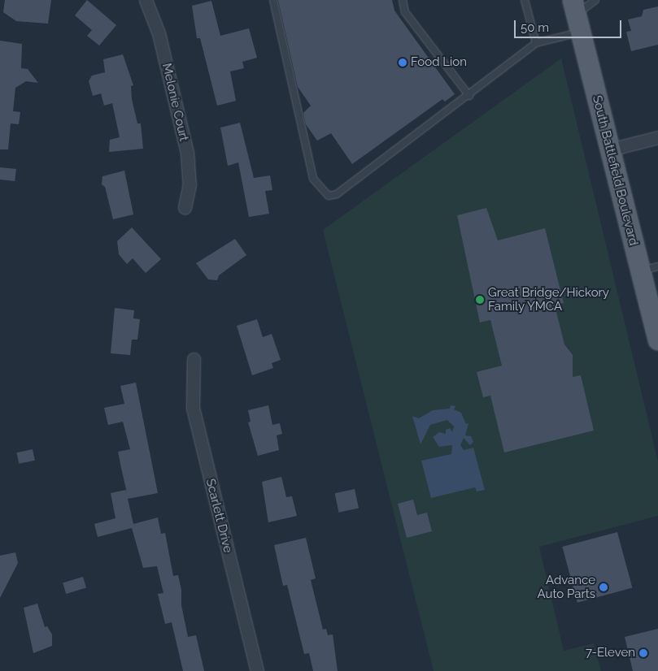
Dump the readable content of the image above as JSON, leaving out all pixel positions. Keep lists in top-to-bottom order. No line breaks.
{"streets":{"main road":["South Battlefield Boulevard"],"street":["Melonie Court","Scarlett Drive"]},"places":["Food Lion","Great Bridge/Hickory Family YMCA","Advance Auto Parts","7-Eleven"],"scale_bar":"50 m"}
